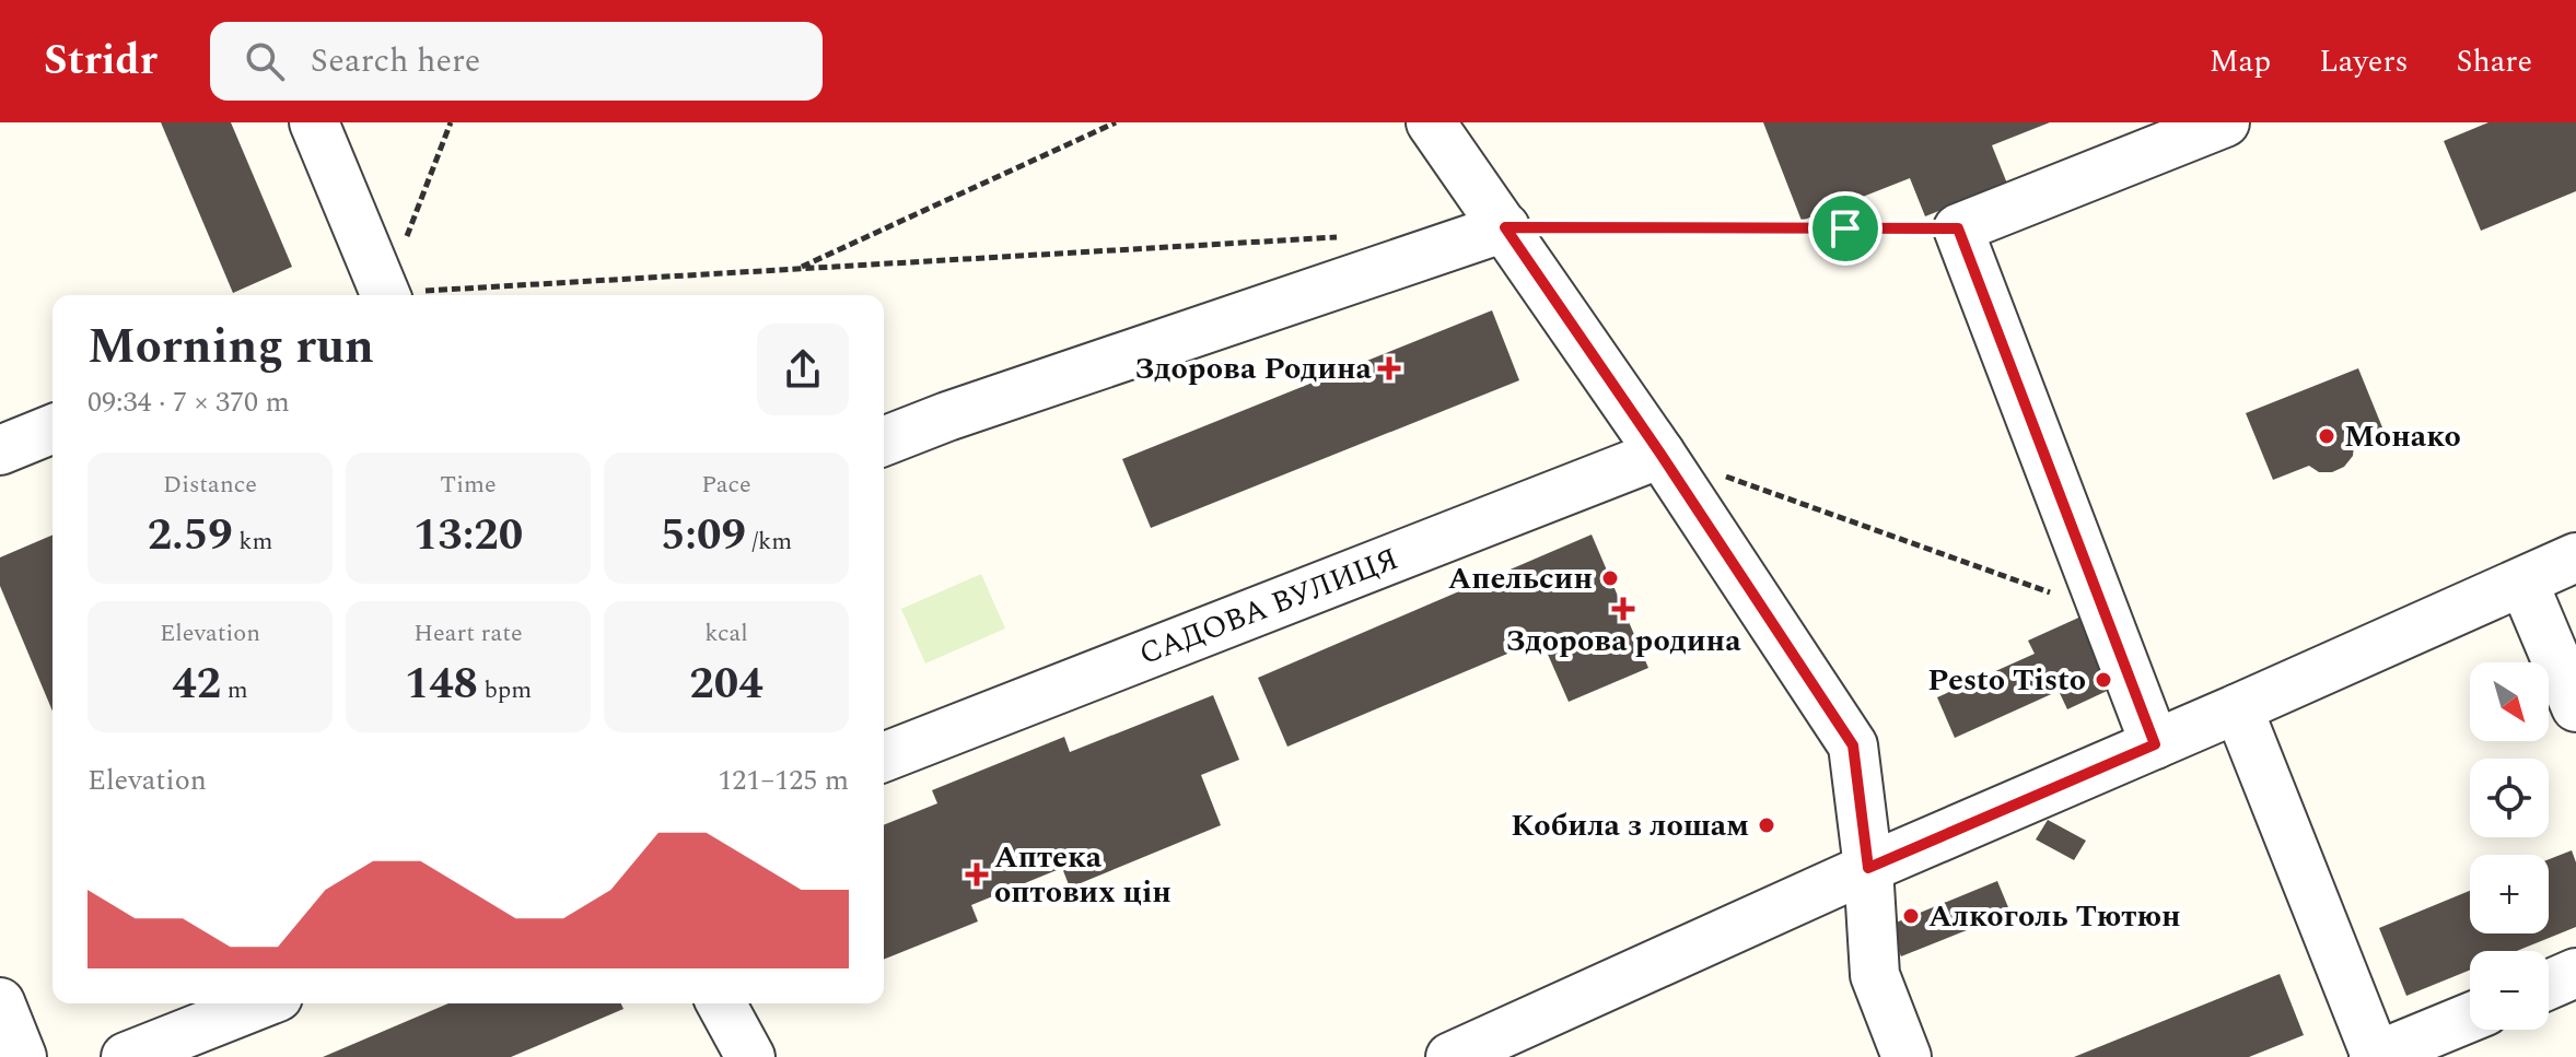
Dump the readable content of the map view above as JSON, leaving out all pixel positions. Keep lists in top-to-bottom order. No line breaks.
{"streets":{"street":["САДОВА ВУЛИЦЯ"]},"places":{"health":["Здорова Родина","Здорова родина","Аптека оптових цін"],"other":["Монако","Апельсин","Pesto Tisto","Кобила з лошам","Алкоголь Тютюн"]},"north":"bottom right","page":{"header":"Stridr","search":"Search here","nav":["Map","Layers","Share"],"heading":["Morning run","09:34 · 7 × 370 m"],"stats":[["Distance","2.59 km"],["Time","13:20"],["Pace","5:09 /km"],["Elevation","42 m"],["Heart rate","148 bpm"],["kcal","204"]],"map_buttons":["+","−"],"chart":["Elevation","121–125 m"]}}
